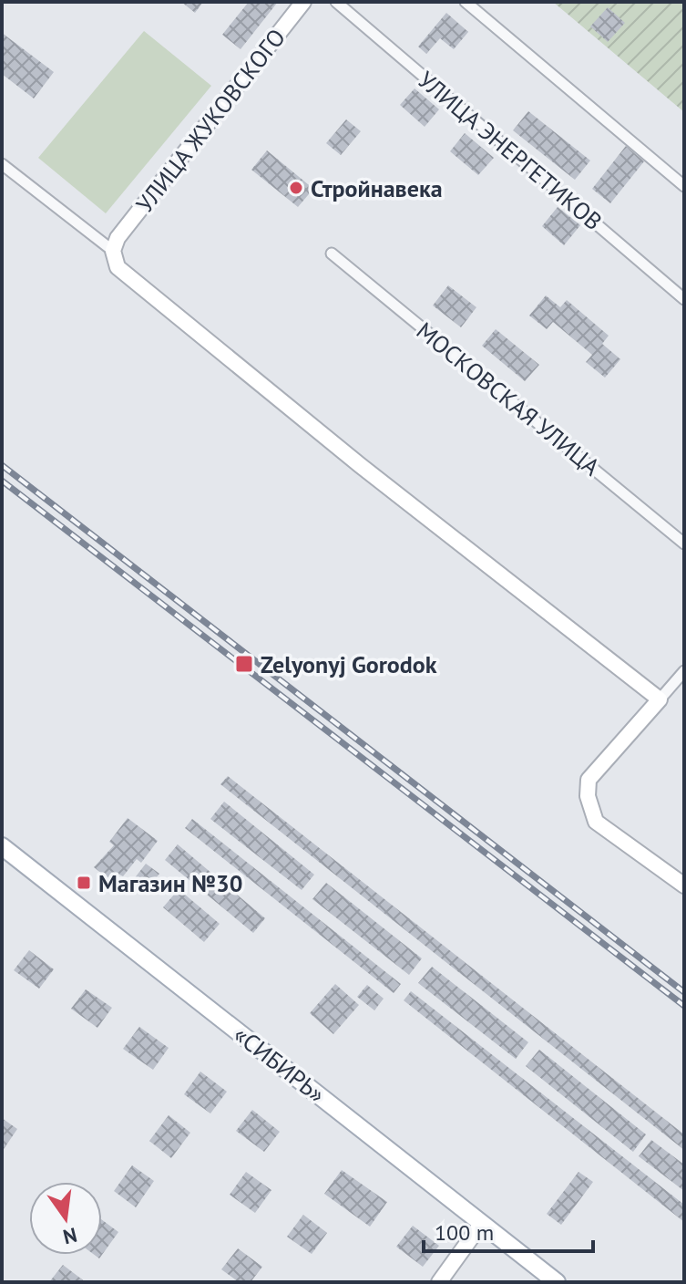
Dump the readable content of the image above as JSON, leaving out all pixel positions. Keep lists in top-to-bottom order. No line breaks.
{"streets":{"main road":["«СИБИРЬ»"],"street":["УЛИЦА ЖУКОВСКОГО","УЛИЦА ЭНЕРГЕТИКОВ","МОСКОВСКАЯ УЛИЦА"]},"places":{"other":["Стройнавека"],"transit":["Zelyonyj Gorodok","Магазин №30"]},"scale_bar":"100 m","north":"bottom"}
